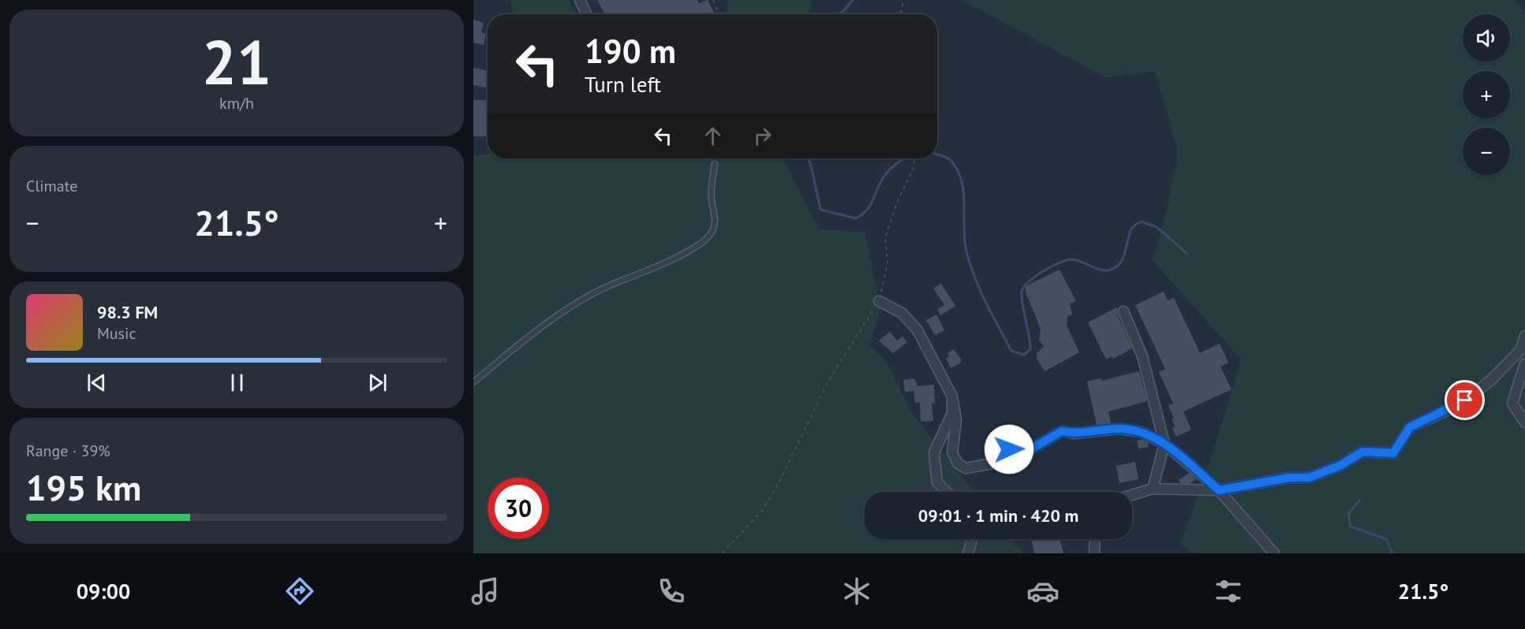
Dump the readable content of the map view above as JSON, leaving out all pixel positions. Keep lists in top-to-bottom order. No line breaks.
{"page":{"tile":[["21","km/h"],"Climate",["Range · 39%","195 km"]],"map_buttons":["+","−"],"turn":["190 m","Turn left"],"heat":["−","21.5°","+"],"song":["98.3 FM","Music"],"limit":"30","trip":"09:01 · 1 min · 420 m","tabs":["09:00","21.5°"]}}
